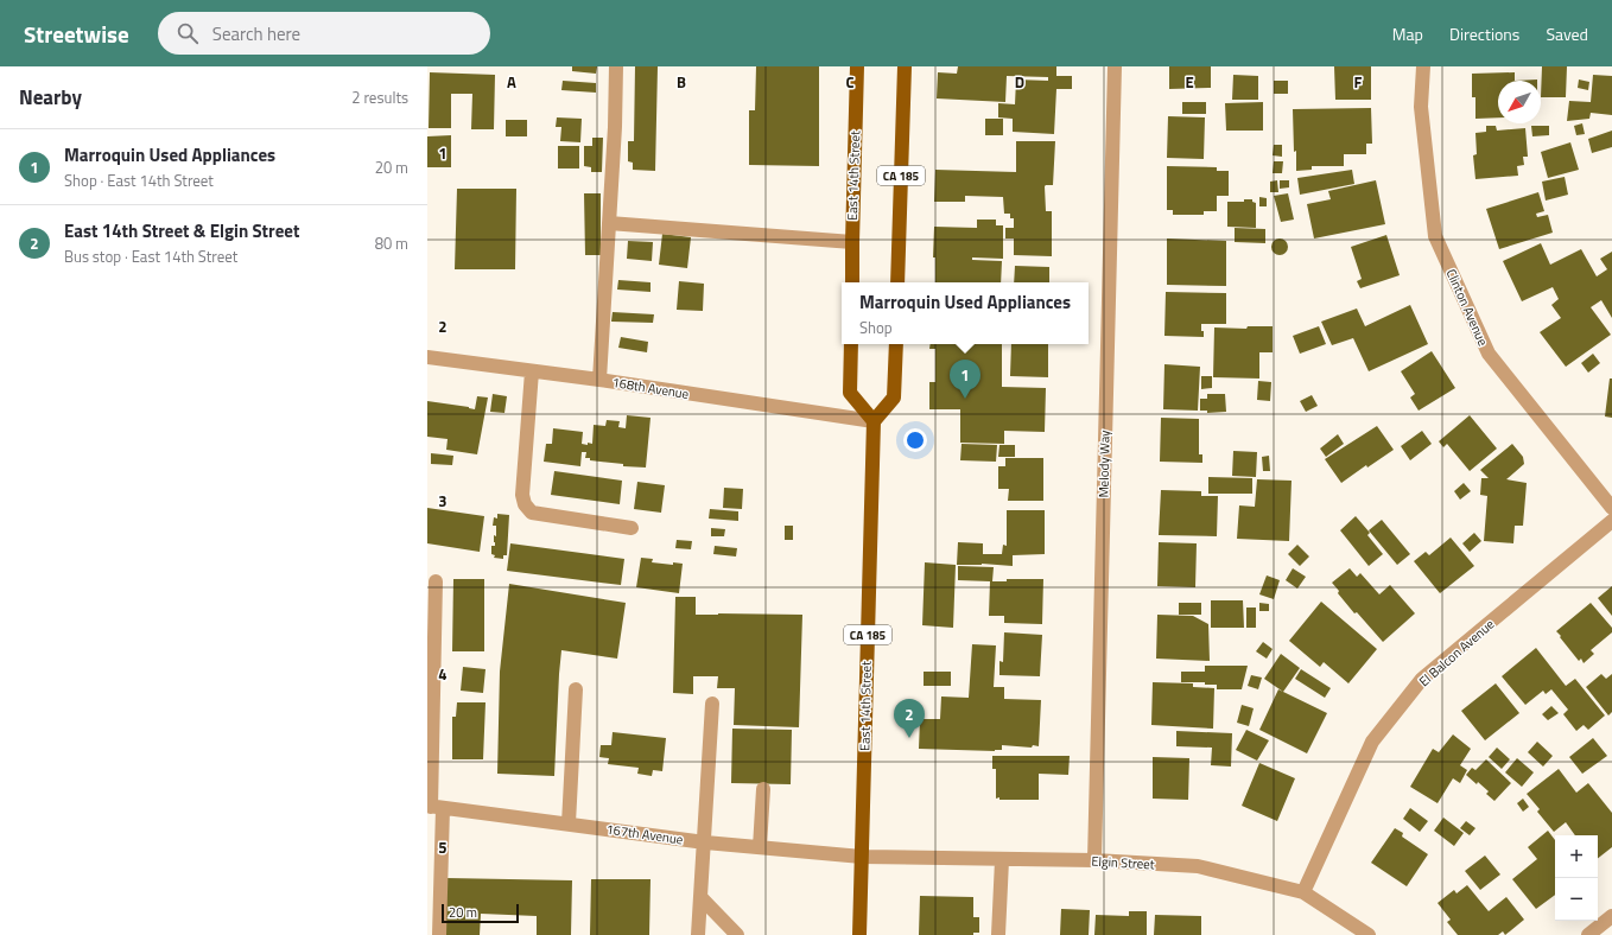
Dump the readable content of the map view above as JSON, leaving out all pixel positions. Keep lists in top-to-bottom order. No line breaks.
{"streets":{"main road":["East 14th Street","CA 185"],"street":["Clinton Avenue","168th Avenue","Melody Way","El Balcon Avenue","167th Avenue","Elgin Street"]},"crossings":[["East 14th Street","168th Avenue"],["East 14th Street","167th Avenue"],["East 14th Street","Elgin Street"],["Melody Way","Elgin Street"],["El Balcon Avenue","Elgin Street"],["167th Avenue","Elgin Street"]],"scale_bar":"20 m","north":"bottom left","page":{"header":"Streetwise","search":"Search here","nav":["Map","Directions","Saved"],"heading":["Nearby","2 results"],"list":[{"mark":"1","name":"Marroquin Used Appliances","note":"Shop · East 14th Street","value":"20 m"},{"mark":"2","name":"East 14th Street & Elgin Street","note":"Bus stop · East 14th Street","value":"80 m"}],"popup":["Marroquin Used Appliances","Shop"],"pins":["1","2"],"map_buttons":["+","−"],"scale":"20 m"},"grid":{"columns":["A","B","C","D","E","F"],"rows":["1","2","3","4","5"]}}
